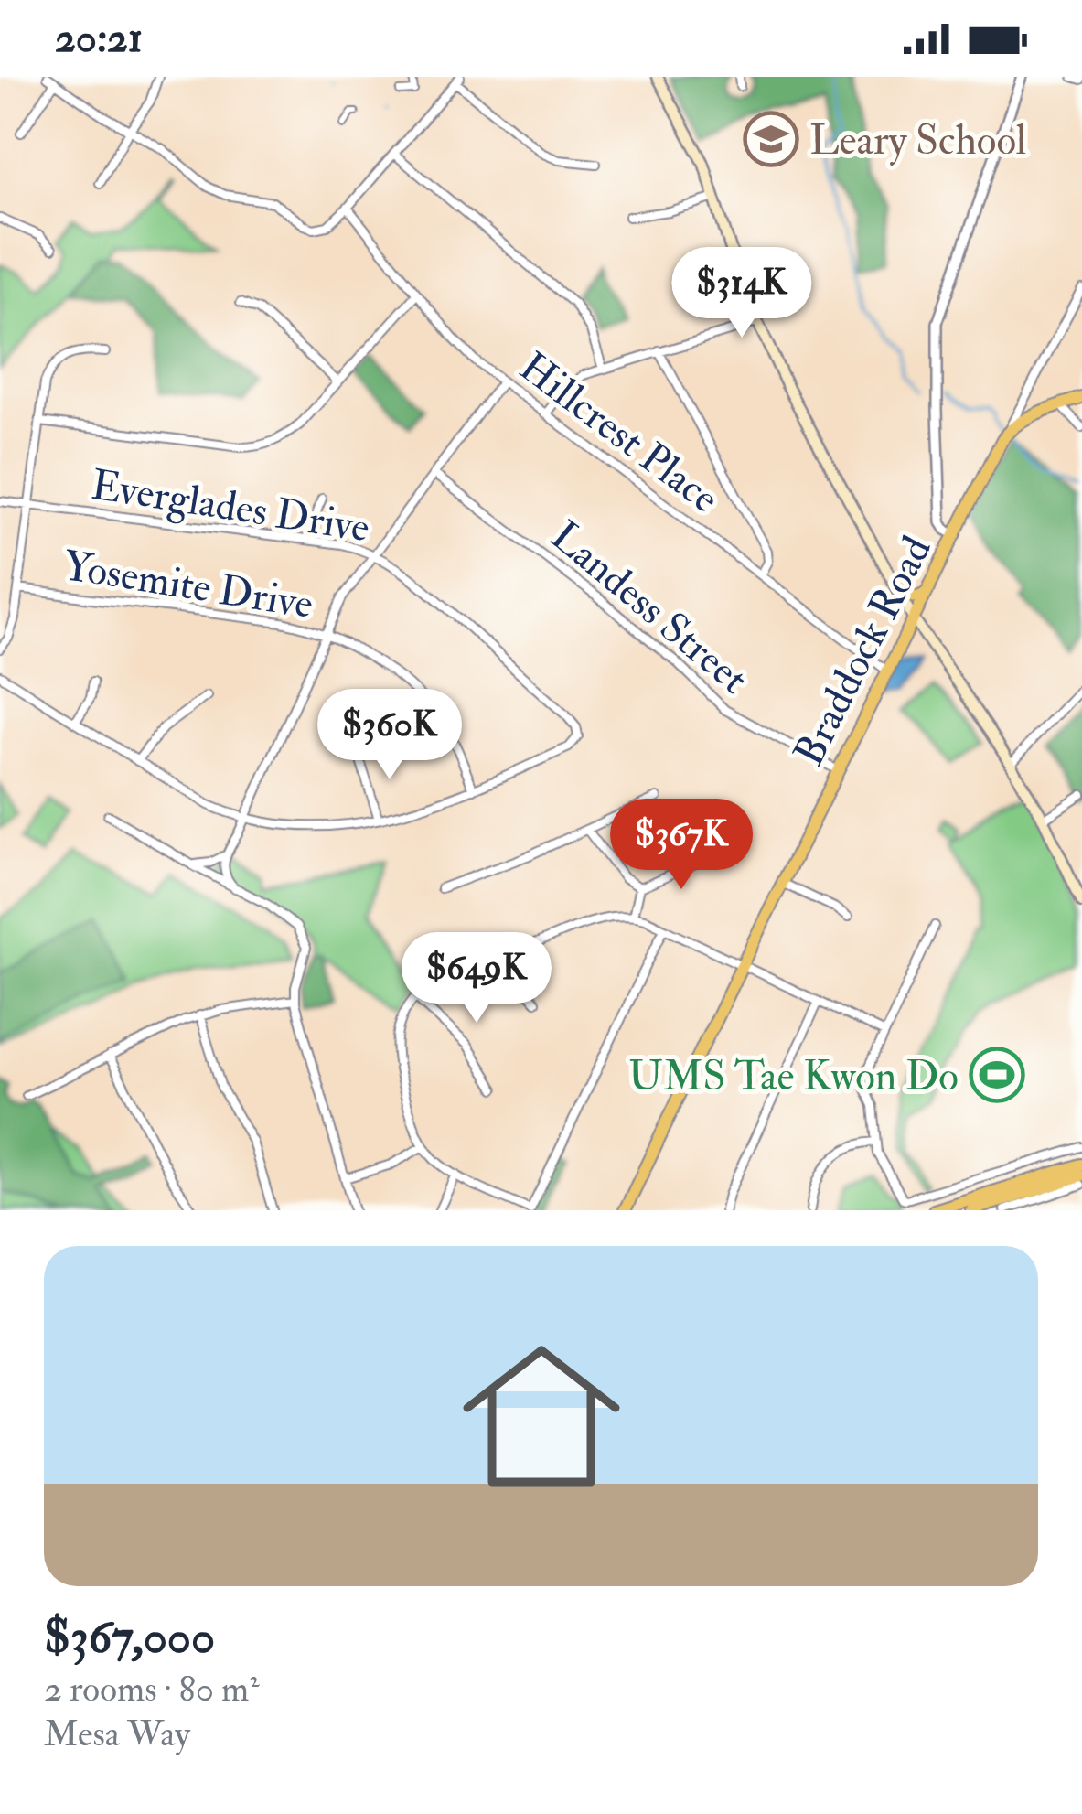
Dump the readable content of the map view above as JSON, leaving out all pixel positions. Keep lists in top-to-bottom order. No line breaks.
{"streets":{"main road":["Braddock Road"],"street":["Hillcrest Place","Everglades Drive","Yosemite Drive","Landess Street"]},"crossings":[["Hillcrest Place","Braddock Road"],["Landess Street","Braddock Road"]],"places":{"school or university":["Leary School"],"sports":["UMS Tae Kwon Do"]},"page":{"status":"20:21","price":["$314K","$360K","$367K","$649K"],"list":[{"name":"$367,000","note":"2 rooms · 80 m² · Mesa Way"}]}}
